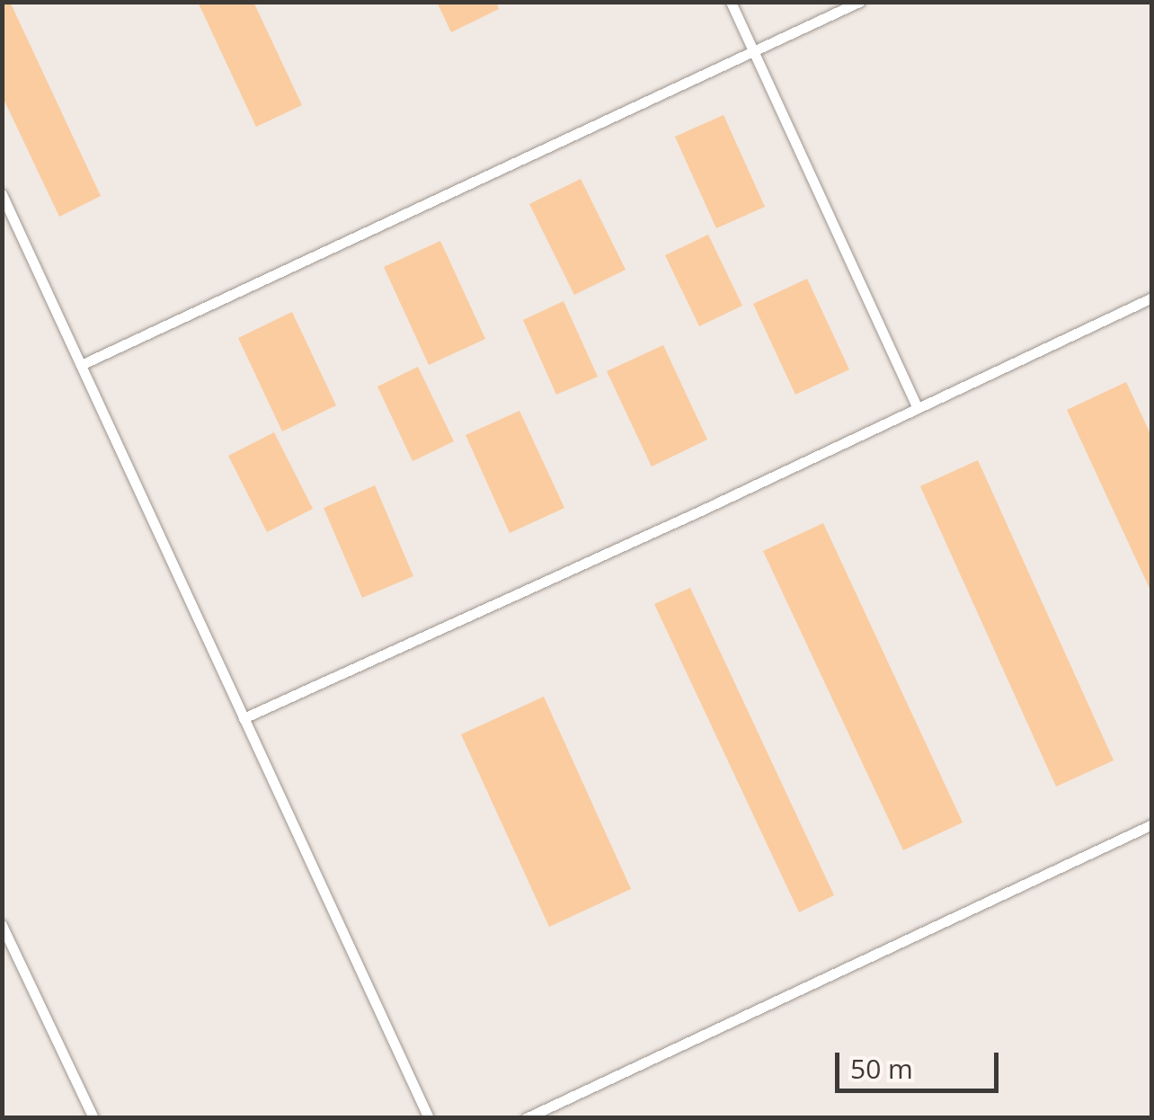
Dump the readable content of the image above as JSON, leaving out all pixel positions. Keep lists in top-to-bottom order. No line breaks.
{"scale_bar":"50 m"}
